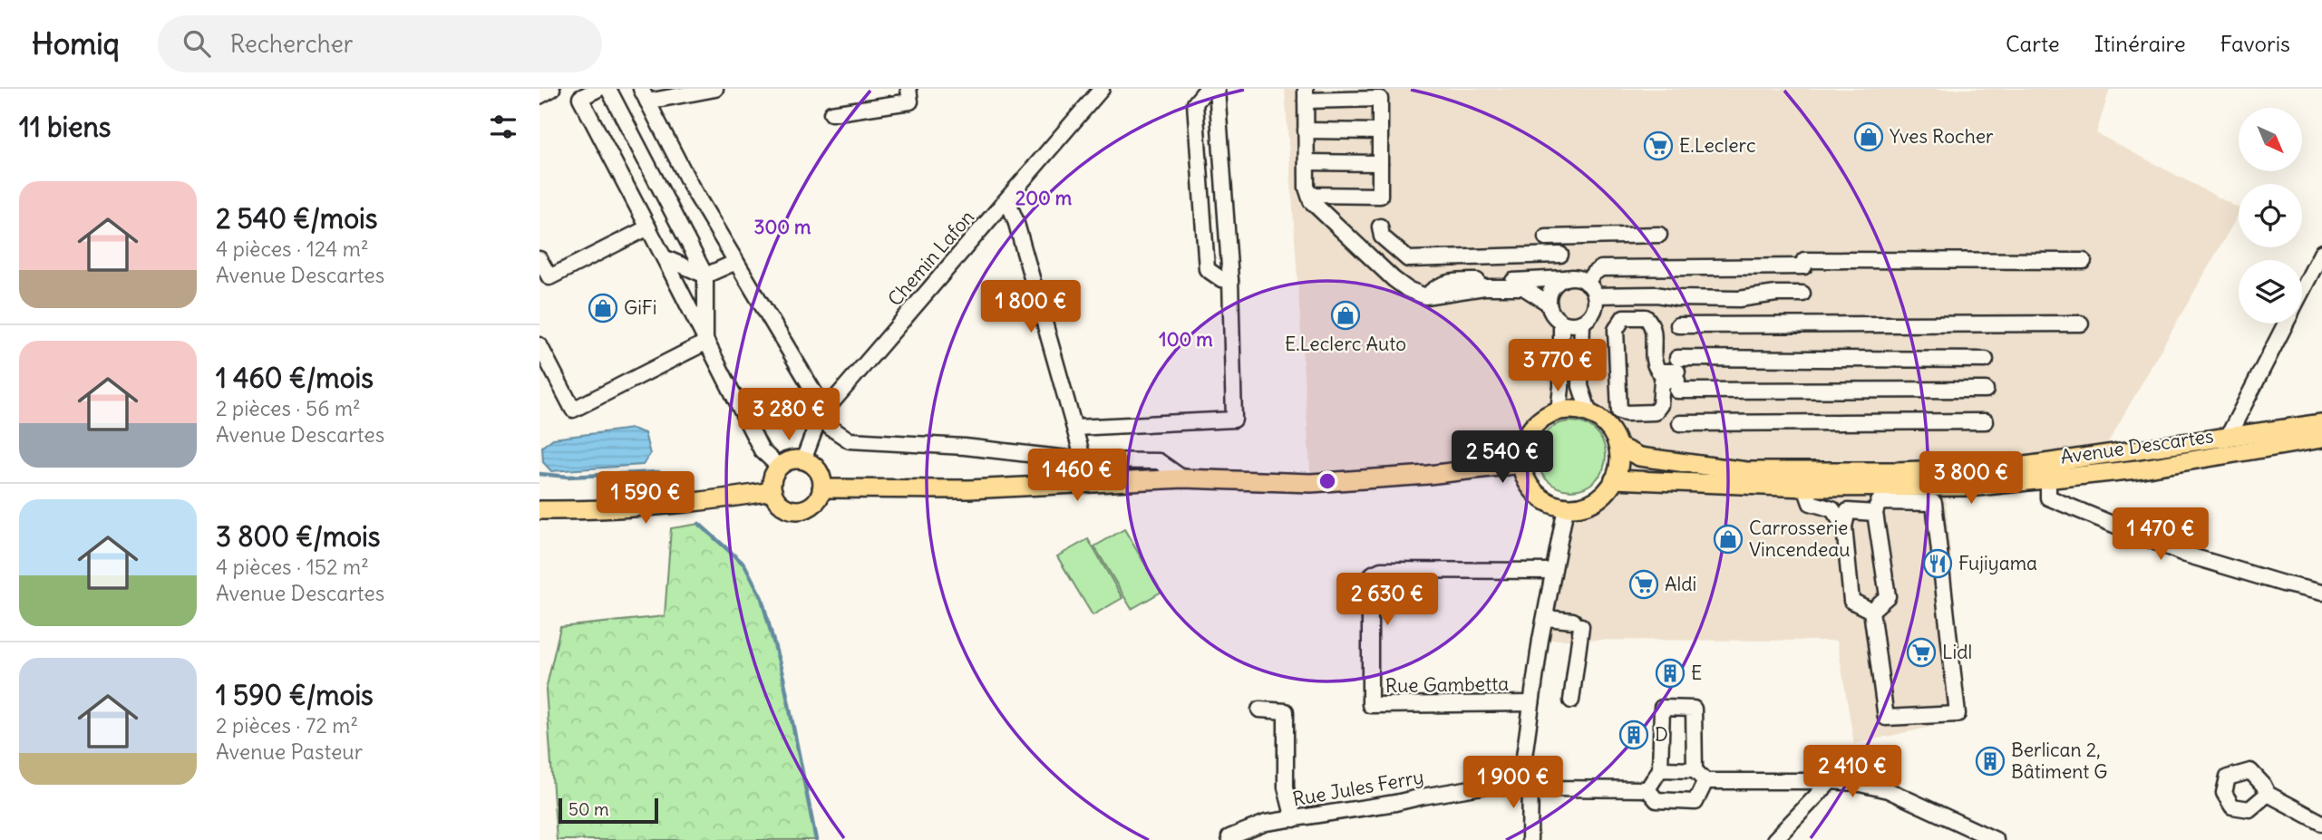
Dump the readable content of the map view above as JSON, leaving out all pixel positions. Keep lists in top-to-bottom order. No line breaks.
{"streets":{"main road":["Avenue Descartes"],"street":["Chemin Lafon","Rue Gambetta","Rue Jules Ferry"]},"places":{"shop":["Yves Rocher","GiFi","E.Leclerc Auto","Carrosserie Vincendeau"],"supermarket":["E.Leclerc","Aldi","Lidl"],"restaurant":["Fujiyama"],"building":["E","D","Berlican 2, Bâtiment G"]},"scale_bar":"50 m","north":"bottom right","page":{"header":"Homiq","search":"Rechercher","nav":["Carte","Itinéraire","Favoris"],"heading":"11 biens","list":[{"name":"2 540 €/mois","note":"4 pièces · 124 m² · Avenue Descartes"},{"name":"1 460 €/mois","note":"2 pièces · 56 m² · Avenue Descartes"},{"name":"3 800 €/mois","note":"4 pièces · 152 m² · Avenue Descartes"},{"name":"1 590 €/mois","note":"2 pièces · 72 m² · Avenue Pasteur"}],"price":["1 800 €","3 770 €","3 280 €","2 540 €","1 460 €","3 800 €","1 590 €","1 470 €","2 630 €","2 410 €","1 900 €"],"scale":"50 m"},"rings":["200 m","300 m","100 m"]}
